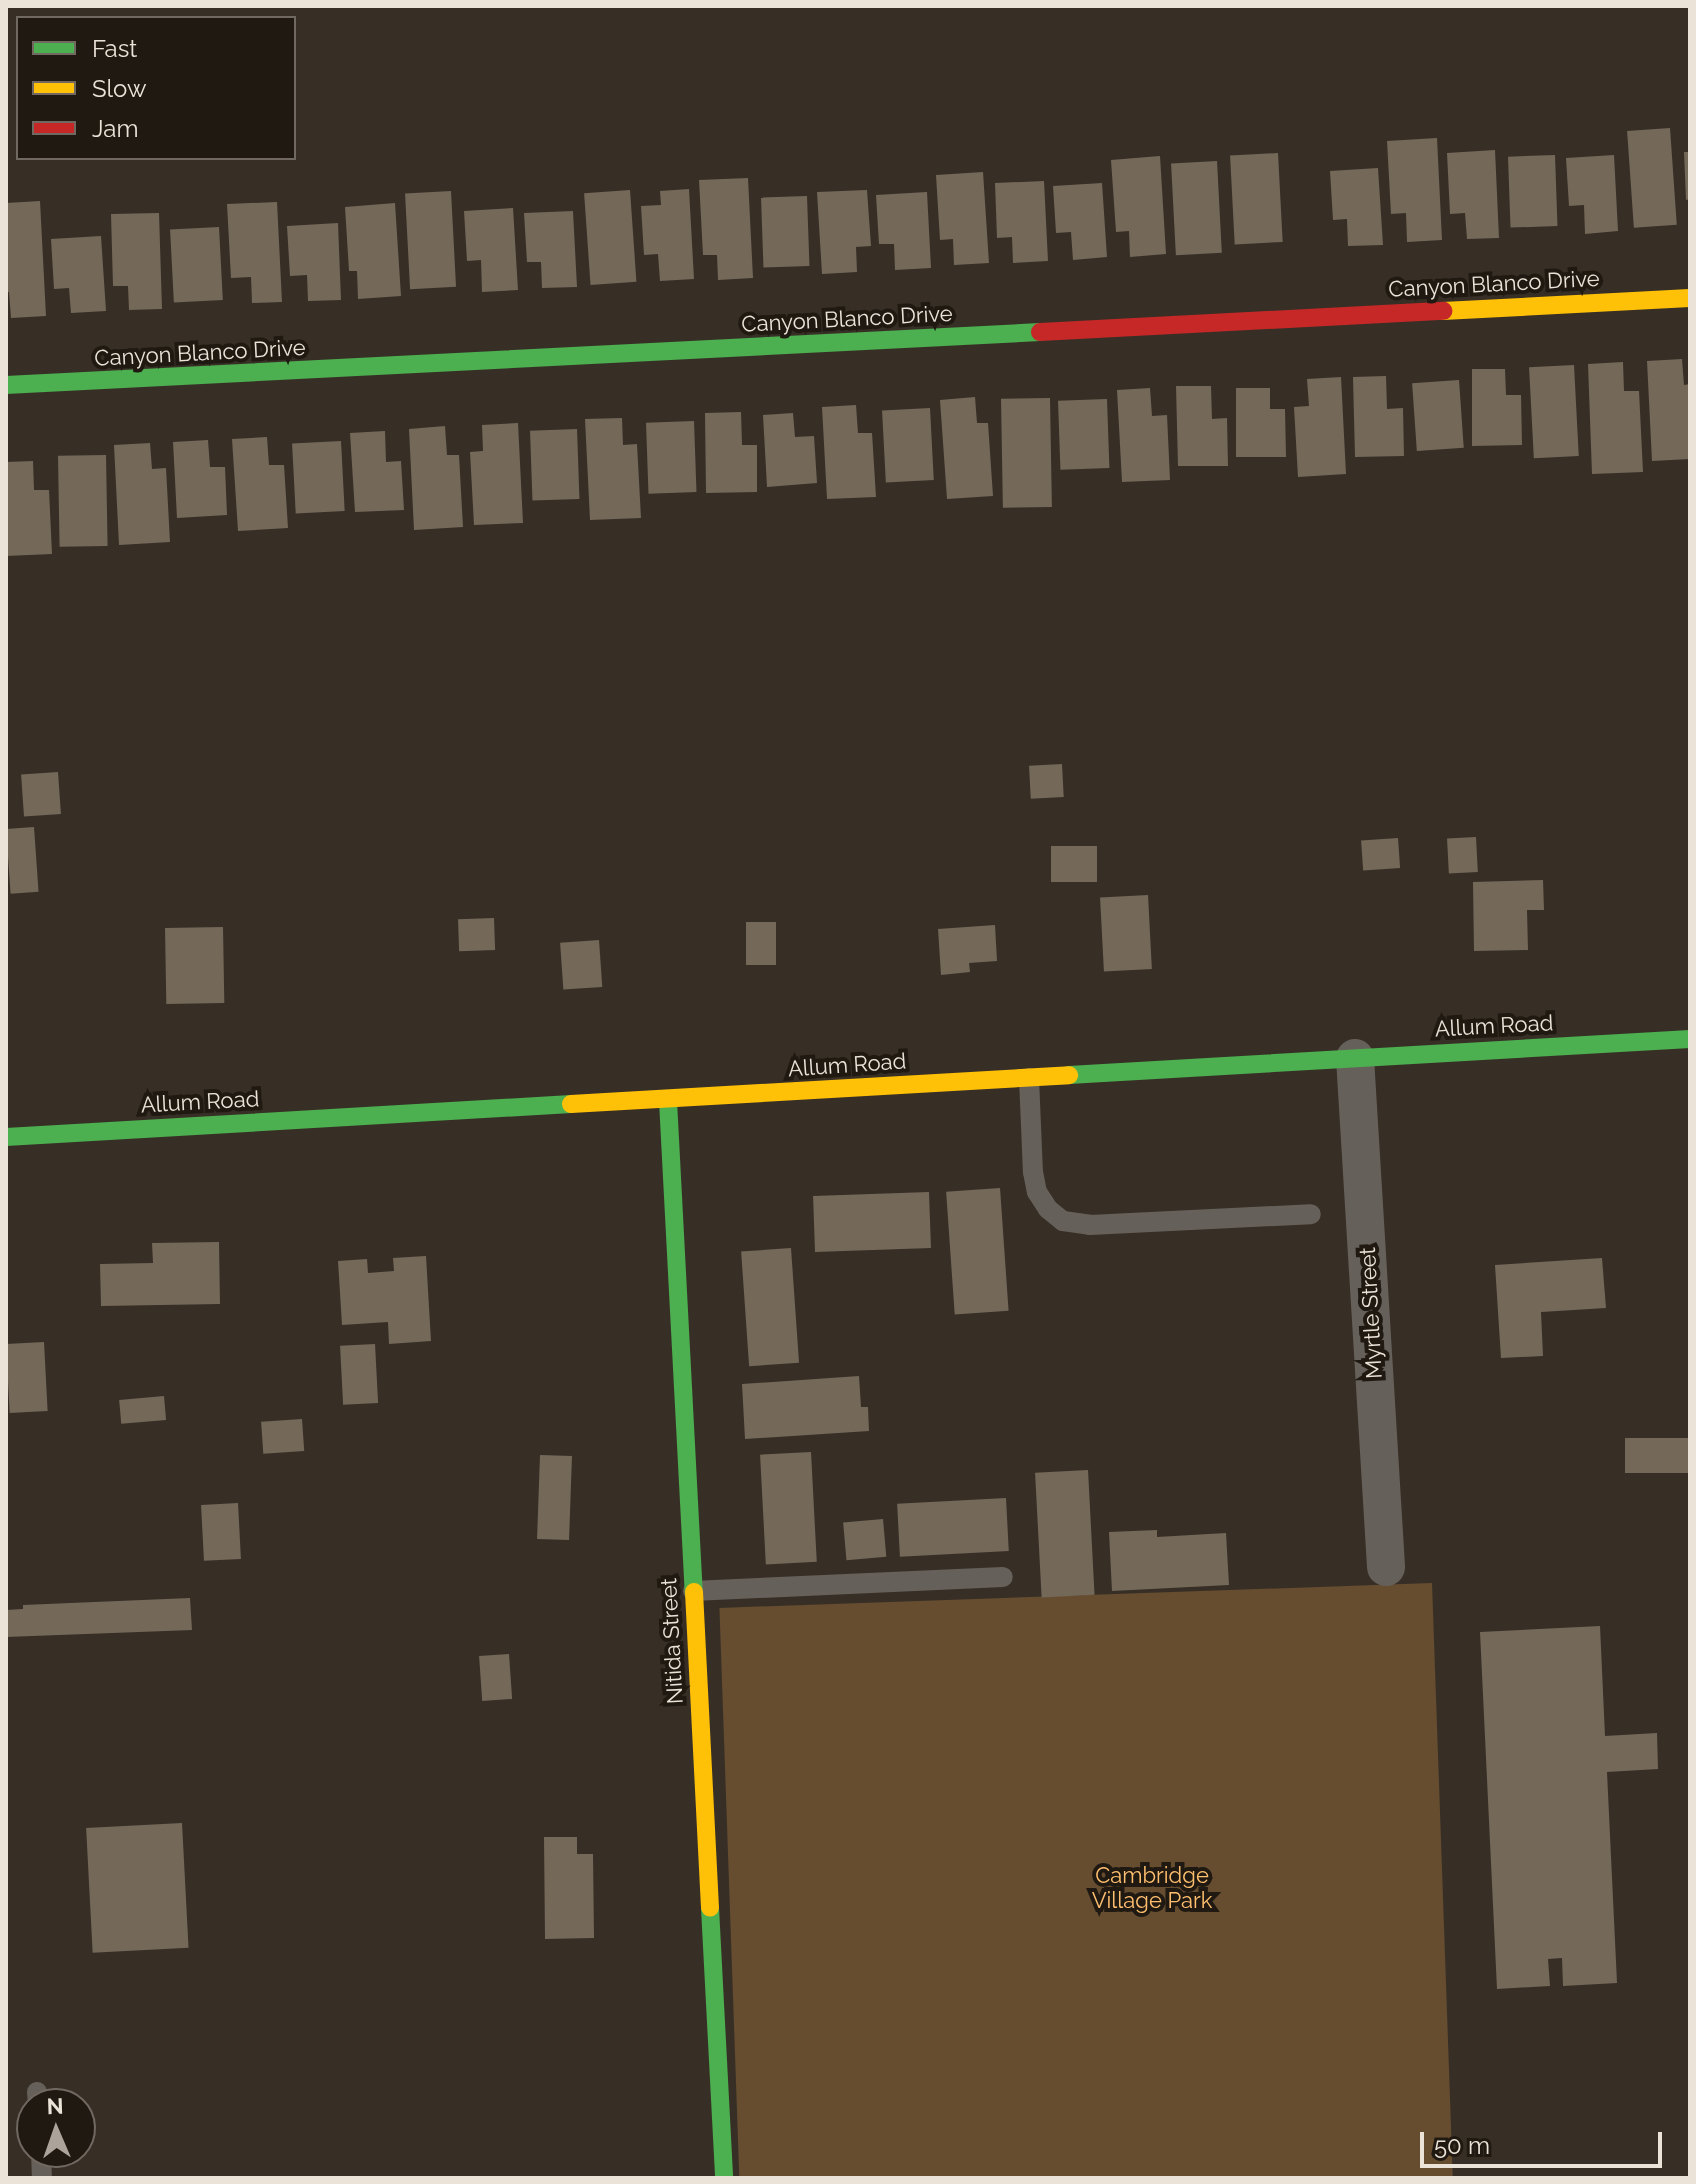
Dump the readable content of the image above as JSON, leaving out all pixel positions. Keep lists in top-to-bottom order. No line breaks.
{"streets":{"street":["Canyon Blanco Drive","Allum Road","Myrtle Street","Nitida Street"]},"crossings":[["Allum Road","Myrtle Street"],["Allum Road","Nitida Street"]],"parks":["Cambridge Village Park"],"legend":["Fast","Slow","Jam"],"scale_bar":"50 m","north":"top"}
